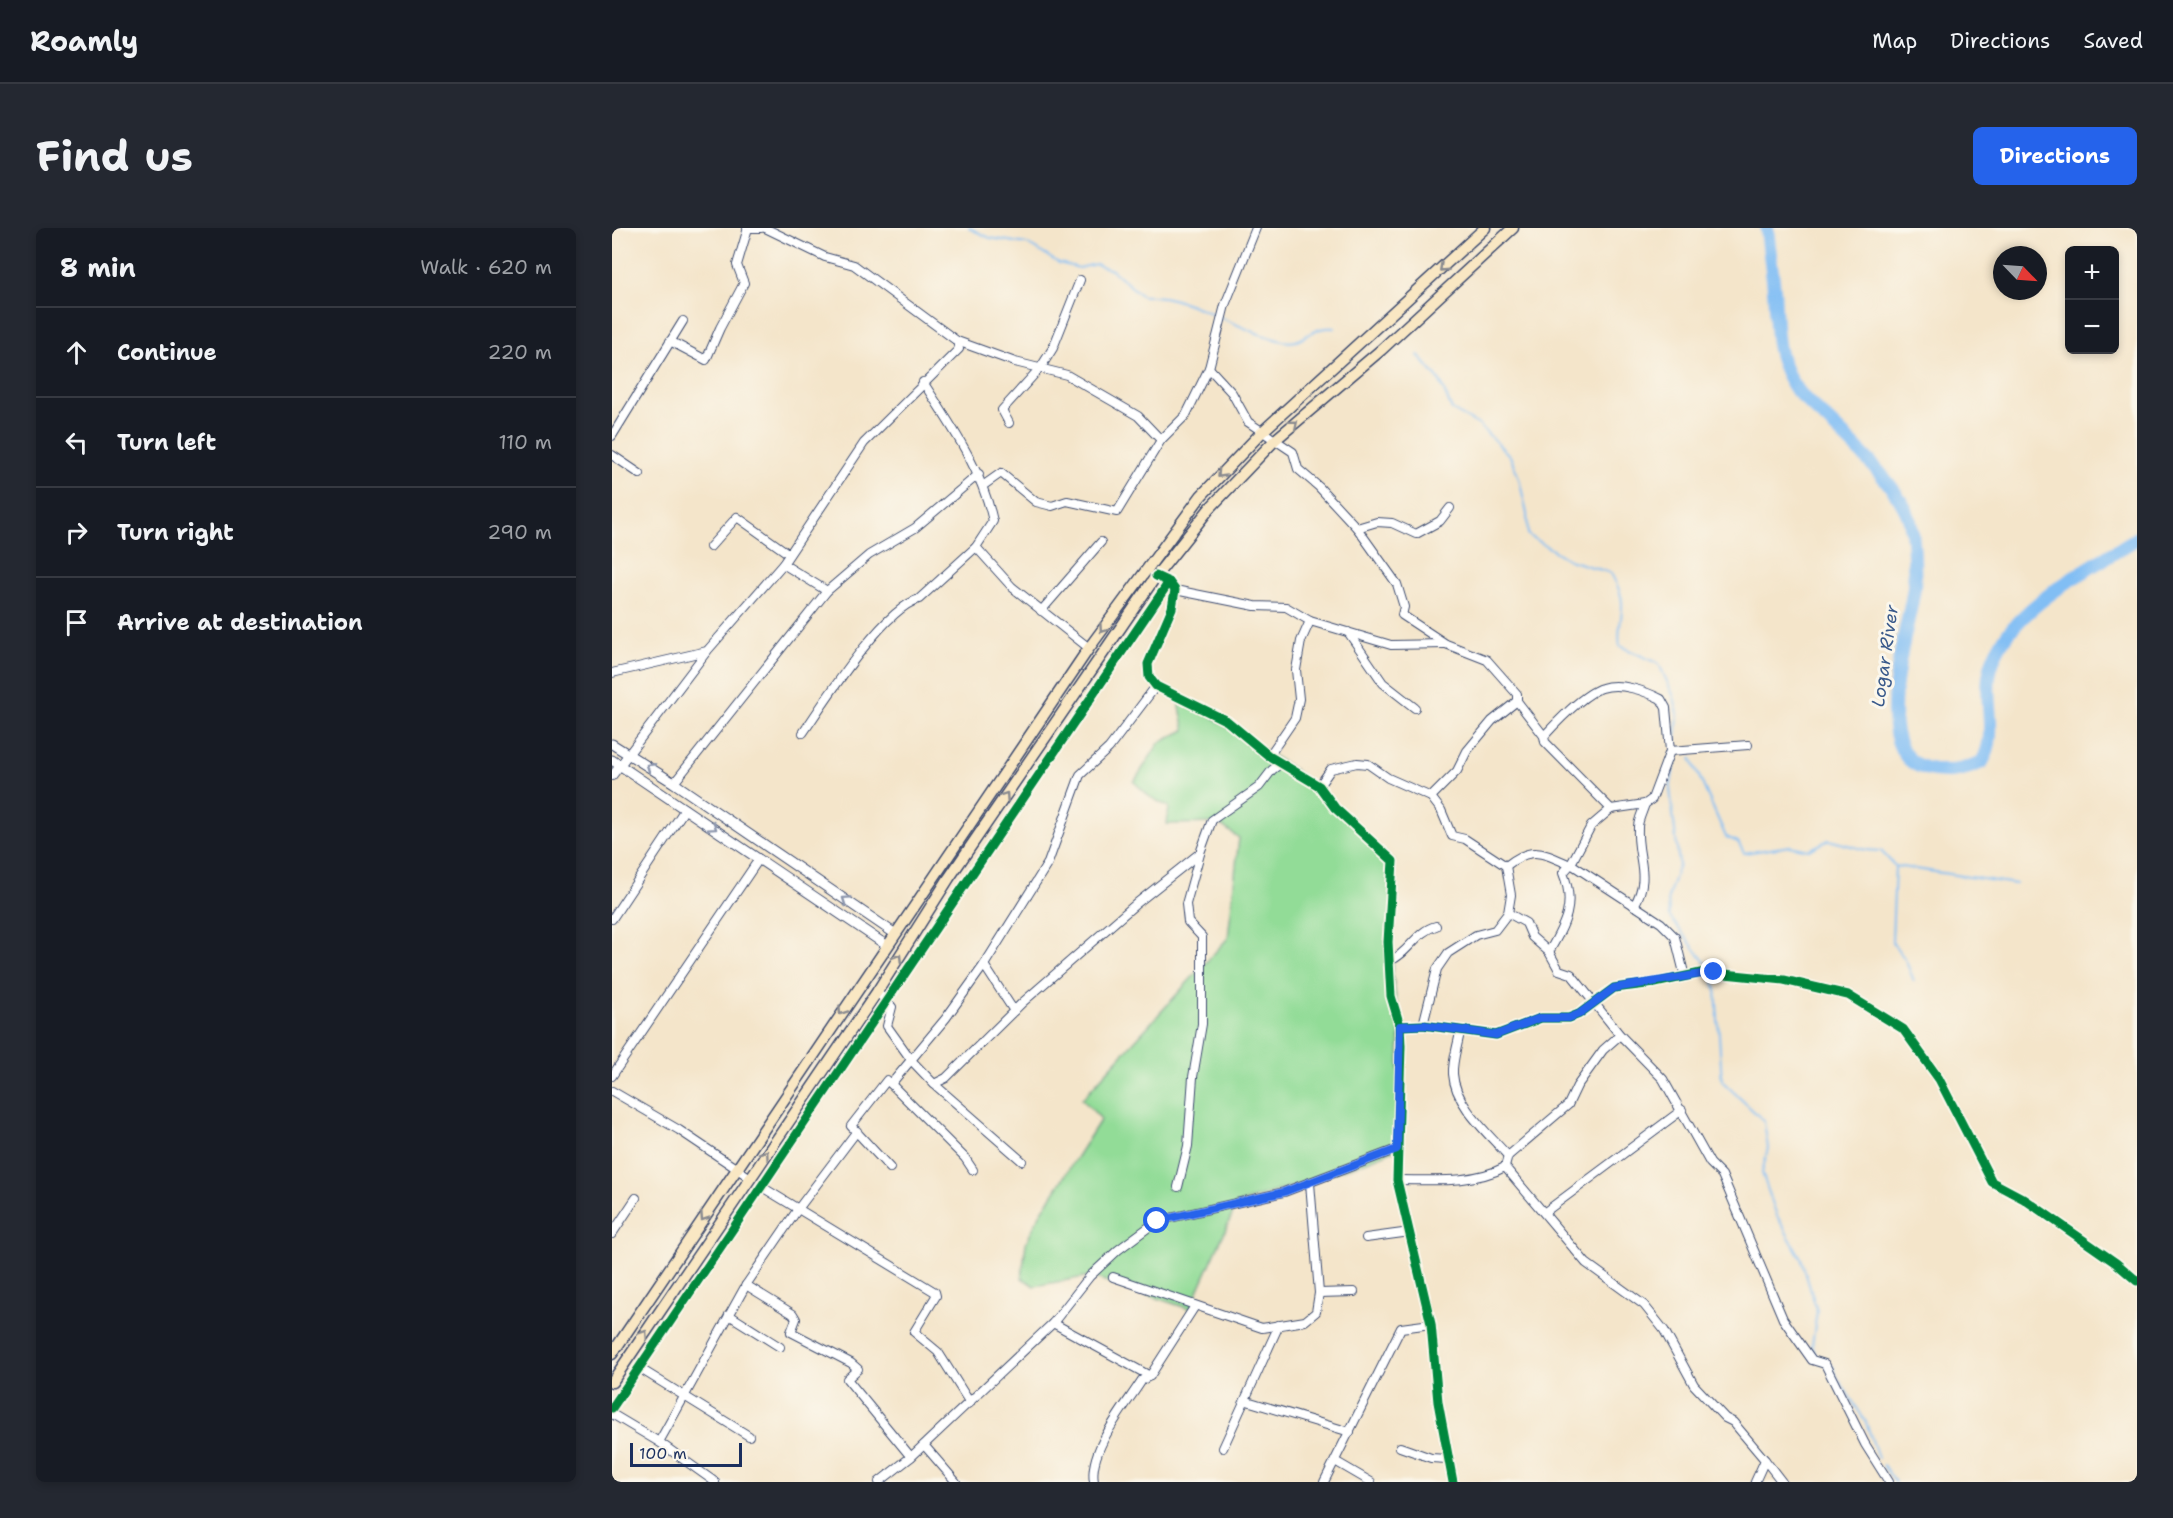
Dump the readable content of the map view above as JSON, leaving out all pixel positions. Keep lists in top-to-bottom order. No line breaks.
{"water":["Logar River"],"scale_bar":"100 m","north":"bottom right","page":{"header":"Roamly","nav":["Map","Directions","Saved"],"buttons":"Directions","title":"Find us","heading":["8 min","Walk · 620 m"],"map_buttons":["+","−"],"list":[["Continue","220 m"],["Turn left","110 m"],["Turn right","290 m"],"Arrive at destination"],"scale":"100 m"}}
